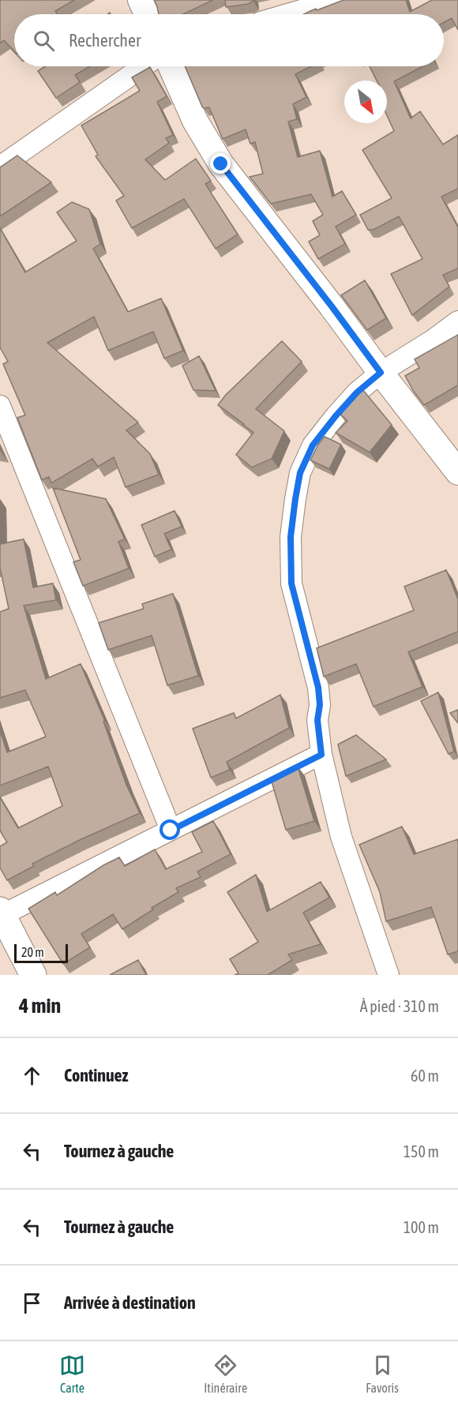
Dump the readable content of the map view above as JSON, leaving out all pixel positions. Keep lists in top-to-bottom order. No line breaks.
{"scale_bar":"20 m","north":"bottom right","page":{"search":"Rechercher","scale":"20 m","heading":["4 min","À pied · 310 m"],"list":[["Continuez","60 m"],["Tournez à gauche","150 m"],["Tournez à gauche","100 m"],"Arrivée à destination"],"nav":["Carte","Itinéraire","Favoris"]}}
